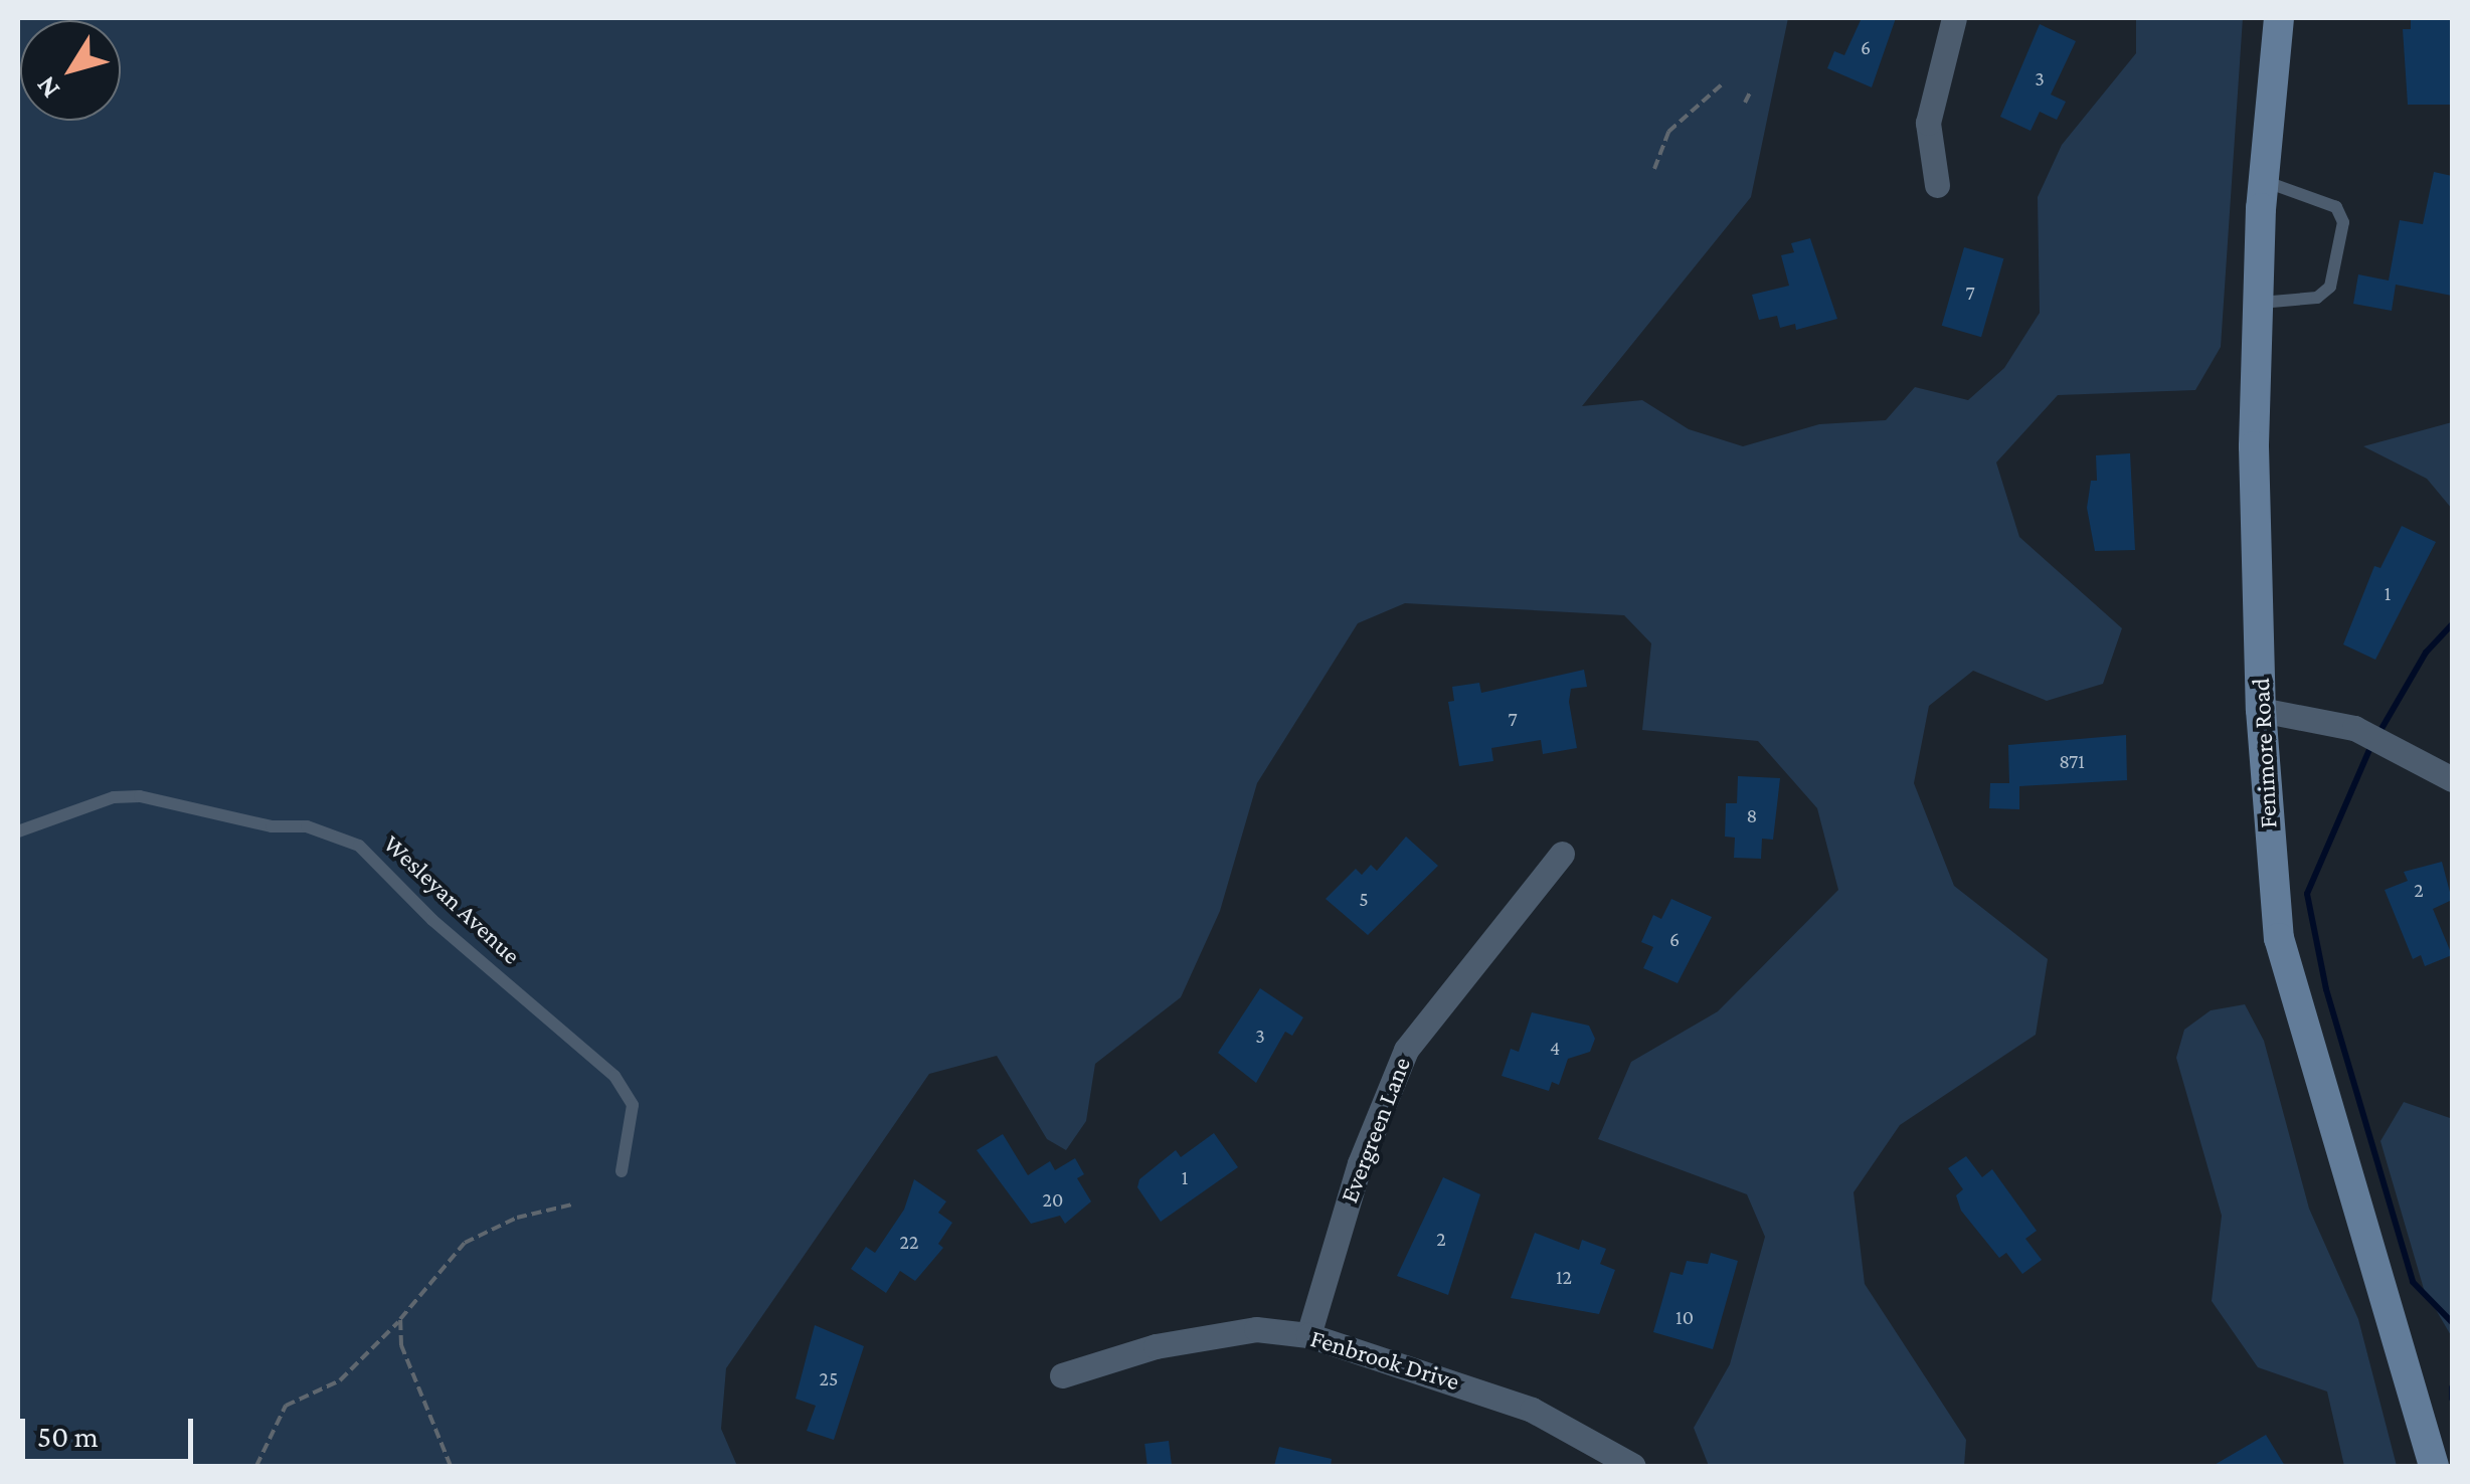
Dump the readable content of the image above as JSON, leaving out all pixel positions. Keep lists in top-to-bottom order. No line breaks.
{"streets":{"street":["Fenimore Road","Evergreen Lane","Fenbrook Drive"],"lane":["Wesleyan Avenue"]},"crossings":[["Evergreen Lane","Fenbrook Drive"]],"house_numbers":["6","3","7","1","7","871","8","2","5","6","3","4","1","20","2","22","12","10","25"],"scale_bar":"50 m","north":"bottom left"}
